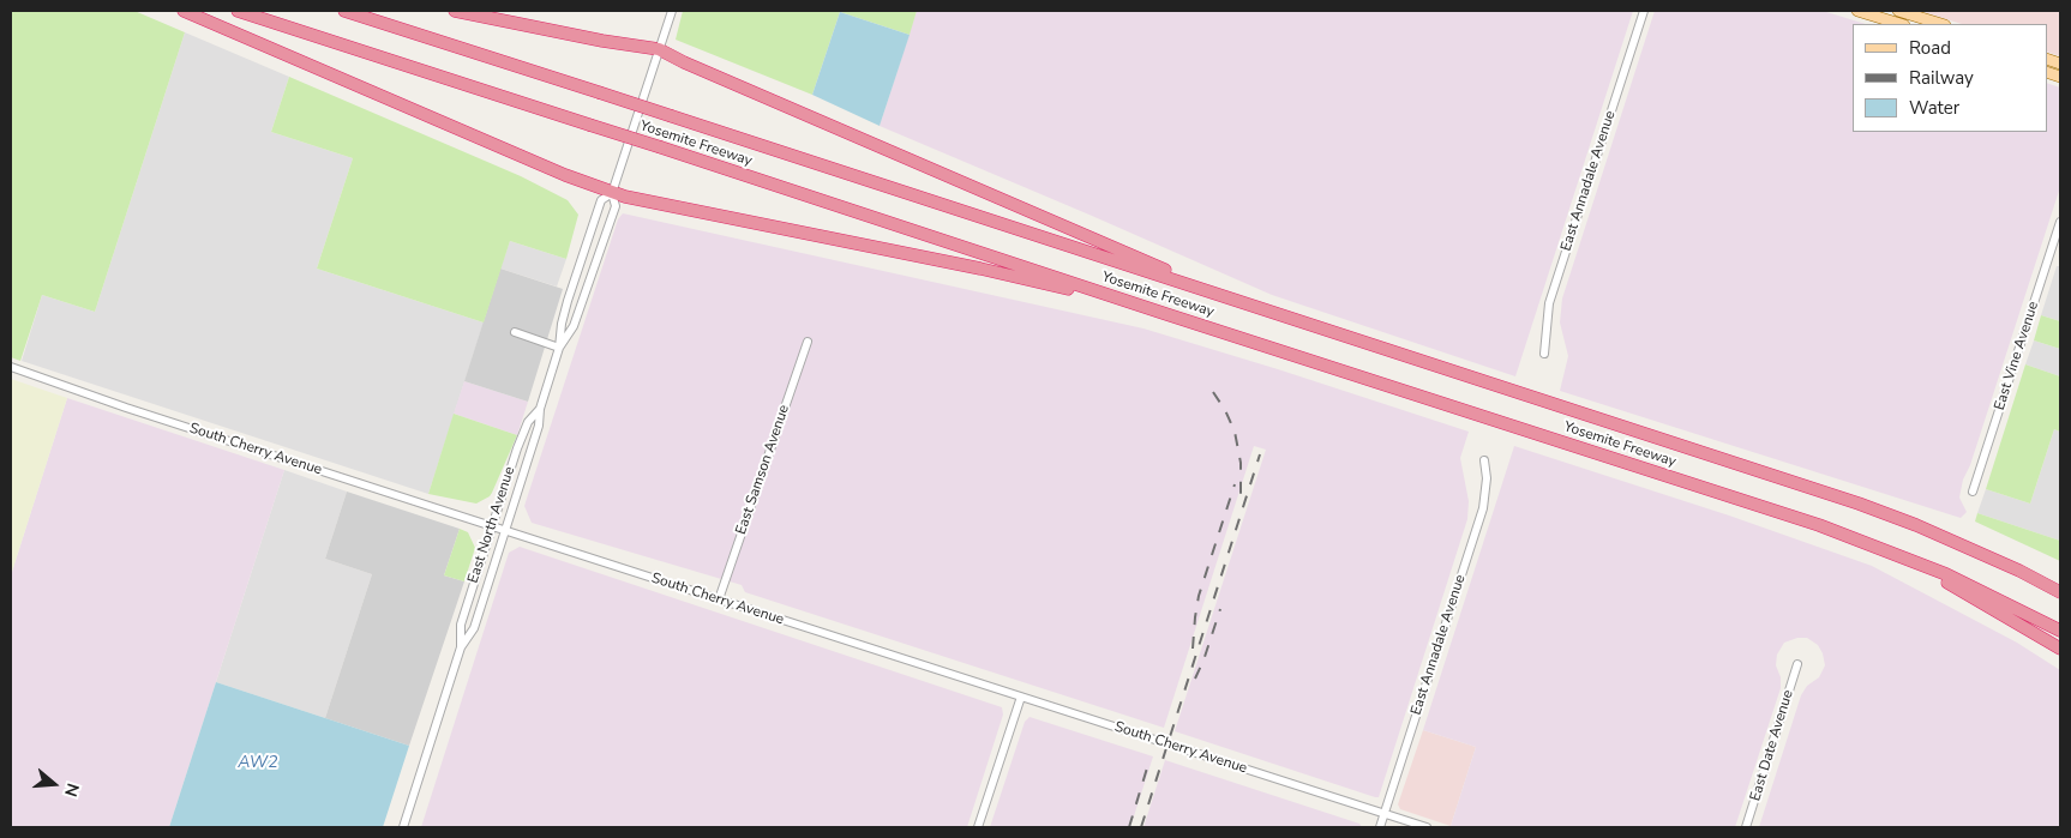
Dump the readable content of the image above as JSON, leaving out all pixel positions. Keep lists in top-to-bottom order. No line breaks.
{"streets":{"highway":["Yosemite Freeway"],"street":["East Annadale Avenue","East Vine Avenue","South Cherry Avenue","East Samson Avenue","East North Avenue","East Date Avenue"]},"crossings":[["East Annadale Avenue","South Cherry Avenue"],["South Cherry Avenue","East Samson Avenue"],["South Cherry Avenue","East North Avenue"]],"water":["AW2"],"legend":["Road","Railway","Water"],"north":"right"}
